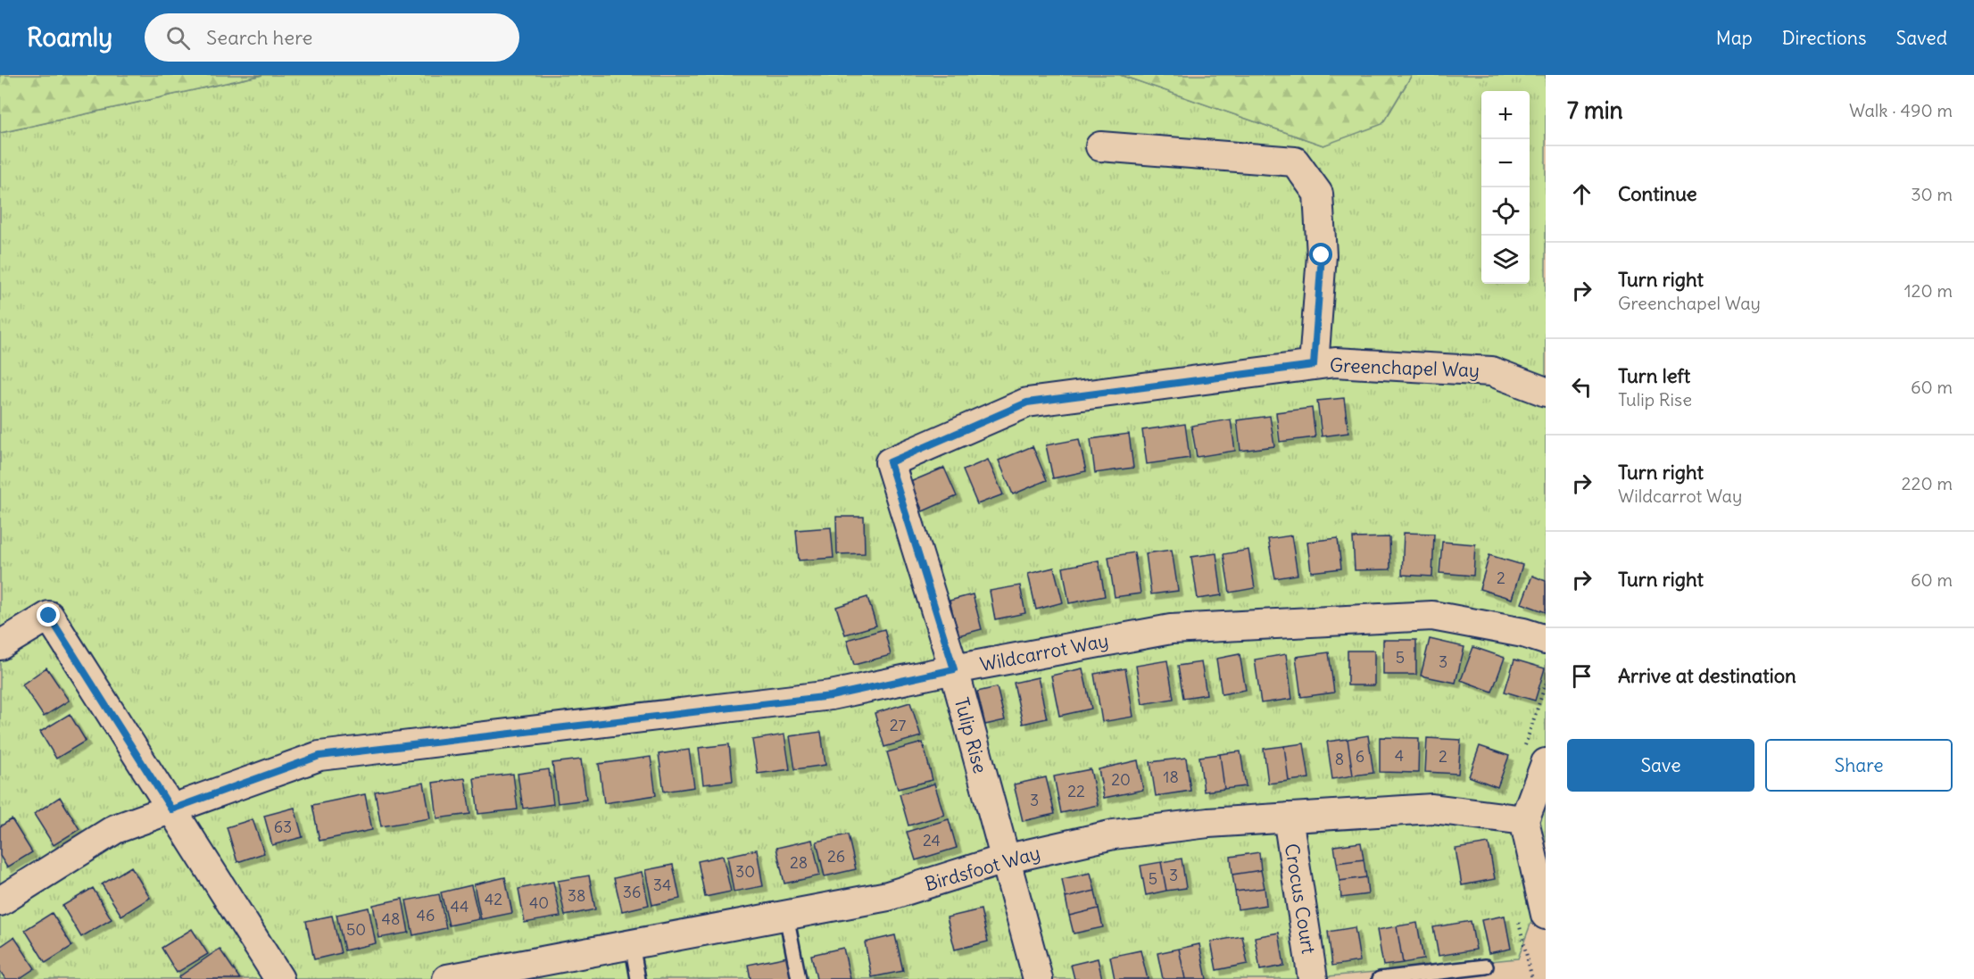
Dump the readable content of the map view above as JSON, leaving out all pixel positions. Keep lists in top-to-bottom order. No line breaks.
{"streets":{"street":["Greenchapel Way","Wildcarrot Way","Tulip Rise","Birdsfoot Way","Crocus Court"]},"crossings":[["Greenchapel Way","Tulip Rise"],["Wildcarrot Way","Tulip Rise"],["Tulip Rise","Birdsfoot Way"],["Birdsfoot Way","Crocus Court"]],"house_numbers":["2","5","3","27","4","6","2","8","18","20","22","3","63","24","26","28","30","3","5","34","36","38","42","40","44","46","48","50"],"page":{"header":"Roamly","search":"Search here","nav":["Map","Directions","Saved"],"heading":["7 min","Walk · 490 m"],"map_buttons":["+","−"],"list":[["Continue","30 m"],["Turn right","Greenchapel Way","120 m"],["Turn left","Tulip Rise","60 m"],["Turn right","Wildcarrot Way","220 m"],["Turn right","60 m"],"Arrive at destination"],"buttons":["Save","Share"]}}
